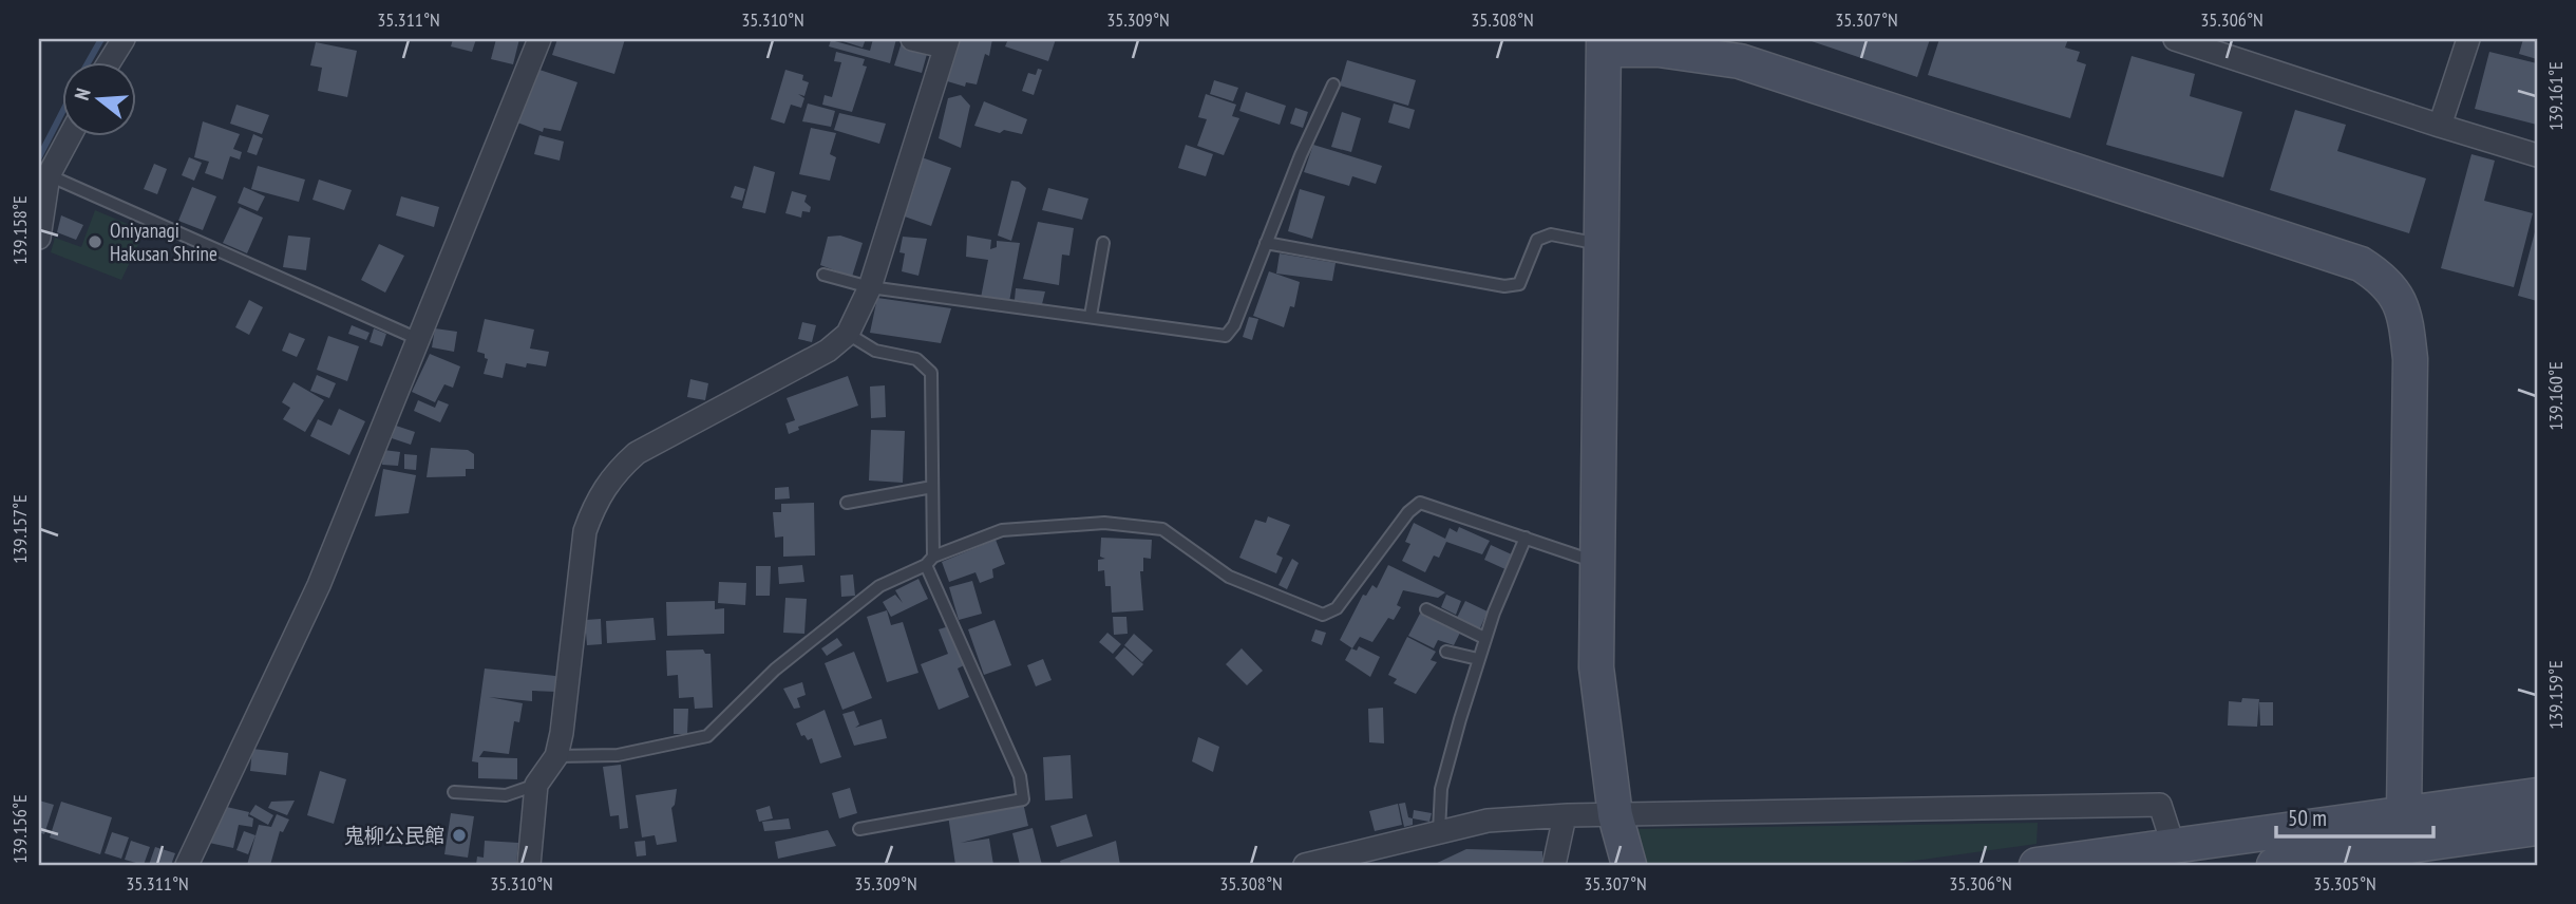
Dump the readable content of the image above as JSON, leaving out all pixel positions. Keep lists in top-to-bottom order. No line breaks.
{"places":["Oniyanagi Hakusan Shrine","鬼柳公民館"],"scale_bar":"50 m","north":"left","coordinates":["35.311°N","35.310°N","35.309°N","35.308°N","35.307°N","35.306°N","139.161°E","139.158°E","139.160°E","139.157°E","139.159°E","139.156°E","35.305°N"]}
